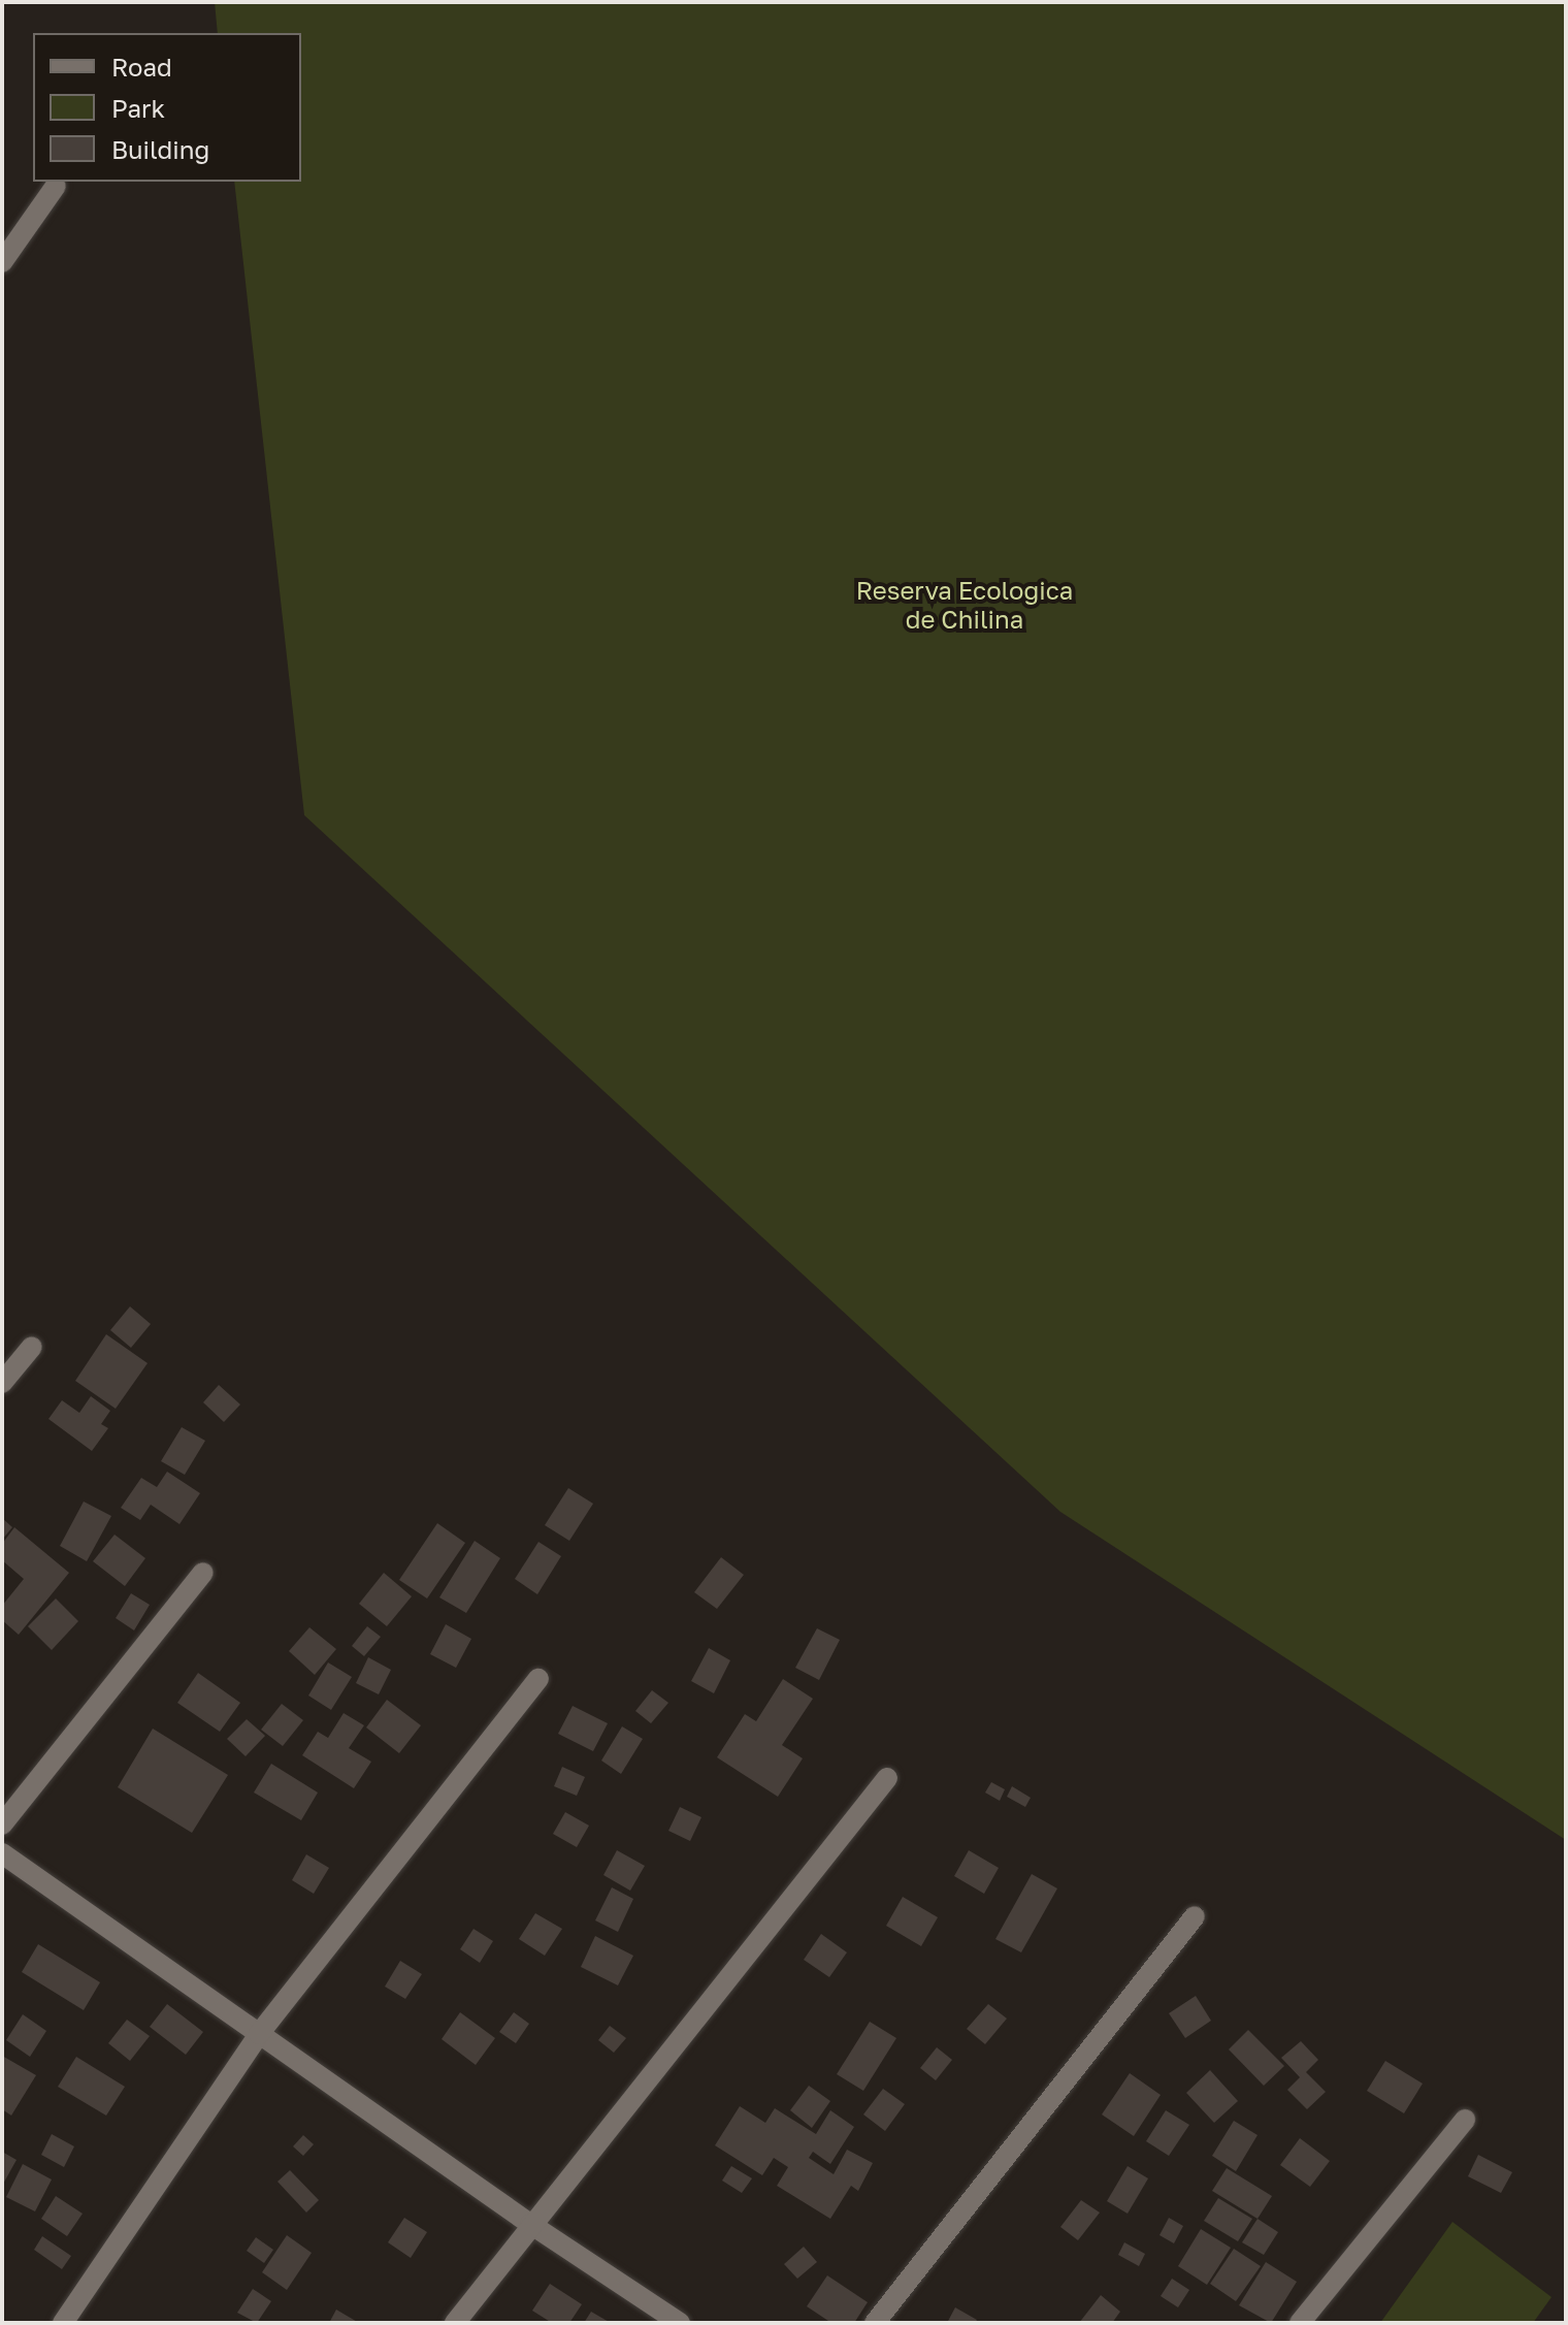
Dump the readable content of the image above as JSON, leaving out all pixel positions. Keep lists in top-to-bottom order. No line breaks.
{"parks":["Reserva Ecologica de Chilina"],"legend":["Road","Park","Building"]}
